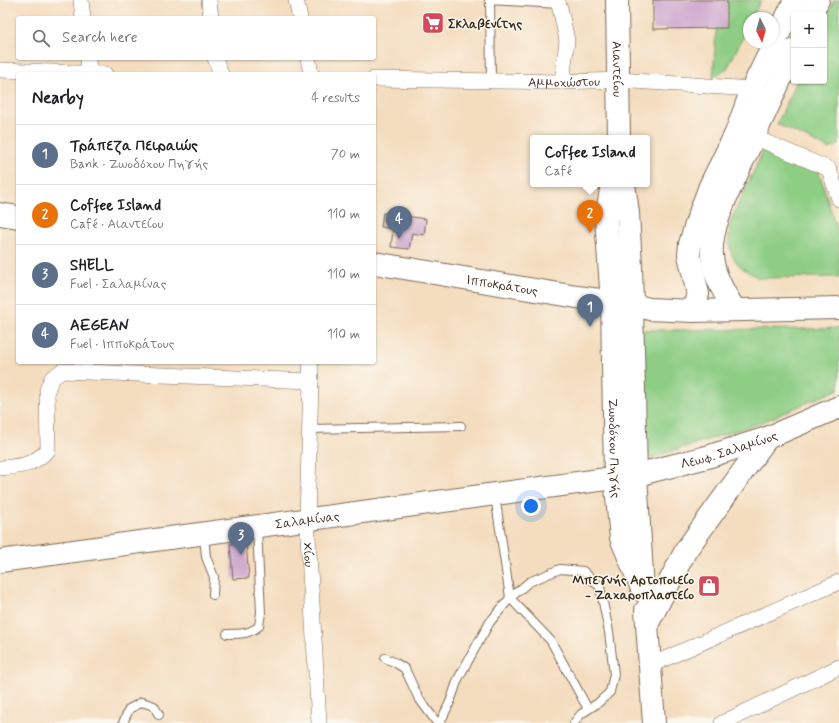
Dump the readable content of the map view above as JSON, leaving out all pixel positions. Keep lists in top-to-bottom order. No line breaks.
{"streets":{"main road":["Αιαντείου","Ιπποκράτους","Λεωφ. Σαλαμίνος","Ζωοδόχου Πηγής","Σαλαμίνας"],"street":["Αμμοχώστου","Χίου"]},"crossings":[["Αιαντείου","Αμμοχώστου"],["Ιπποκράτους","Ζωοδόχου Πηγής"],["Λεωφ. Σαλαμίνος","Ζωοδόχου Πηγής"],["Λεωφ. Σαλαμίνος","Σαλαμίνας"],["Ζωοδόχου Πηγής","Σαλαμίνας"],["Σαλαμίνας","Χίου"]],"places":{"supermarket":["Σκλαβενίτης"],"shop":["Μπεγνής Αρτοποιείο - Ζαχαροπλαστείο"]},"north":"bottom","page":{"map_buttons":["+","−"],"search":"Search here","heading":["Nearby","4 results"],"list":[{"mark":"1","name":"Τράπεζα Πειραιώς","note":"Bank · Ζωοδόχου Πηγής","value":"70 m"},{"mark":"2","name":"Coffee Island","note":"Café · Αιαντείου","value":"110 m"},{"mark":"3","name":"SHELL","note":"Fuel · Σαλαμίνας","value":"110 m"},{"mark":"4","name":"AEGEAN","note":"Fuel · Ιπποκράτους","value":"110 m"}],"popup":["Coffee Island","Café"],"pins":["2","4","1","3"]}}
